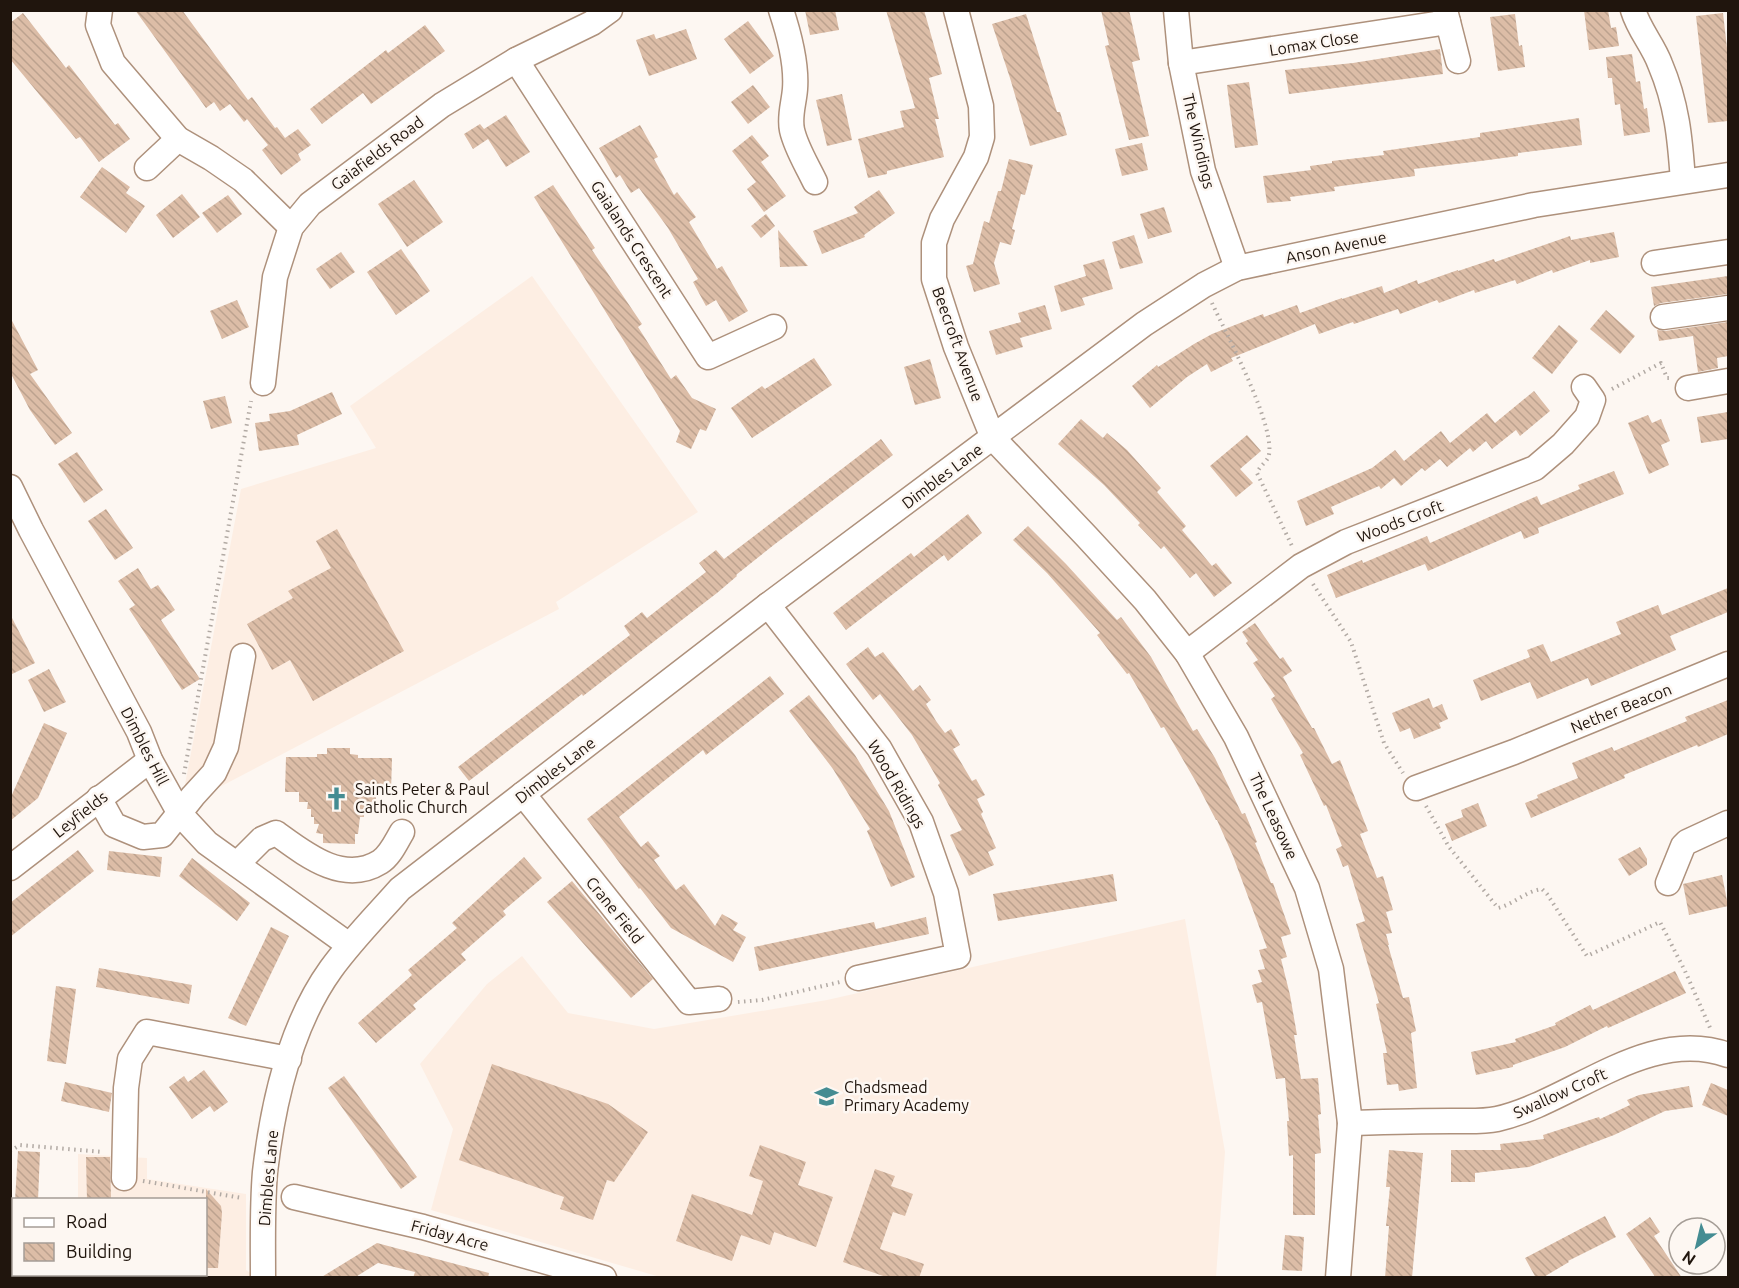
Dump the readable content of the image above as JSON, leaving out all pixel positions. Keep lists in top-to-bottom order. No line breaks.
{"streets":{"street":["Lomax Close","The Windings","Gaiafields Road","Gaialands Crescent","Anson Avenue","Beecroft Avenue","Dimbles Lane","Woods Croft","Nether Beacon","Dimbles Hill","Wood Ridings","Leyfields","The Leasowe","Crane Field","Swallow Croft","Friday Acre"]},"crossings":[["Lomax Close","The Windings"],["The Windings","Anson Avenue"],["Gaiafields Road","Gaialands Crescent"],["Anson Avenue","Beecroft Avenue"],["Anson Avenue","Dimbles Lane"],["Anson Avenue","The Leasowe"],["Beecroft Avenue","Dimbles Lane"],["Beecroft Avenue","The Leasowe"],["Dimbles Lane","Dimbles Hill"],["Dimbles Lane","Wood Ridings"],["Dimbles Lane","The Leasowe"],["Dimbles Lane","Crane Field"],["Dimbles Lane","Friday Acre"],["Woods Croft","The Leasowe"],["Dimbles Hill","Leyfields"],["The Leasowe","Swallow Croft"]],"places":{"church":["Saints Peter & Paul Catholic Church"],"school or university":["Chadsmead Primary Academy"]},"legend":["Road","Building"],"north":"bottom left"}
